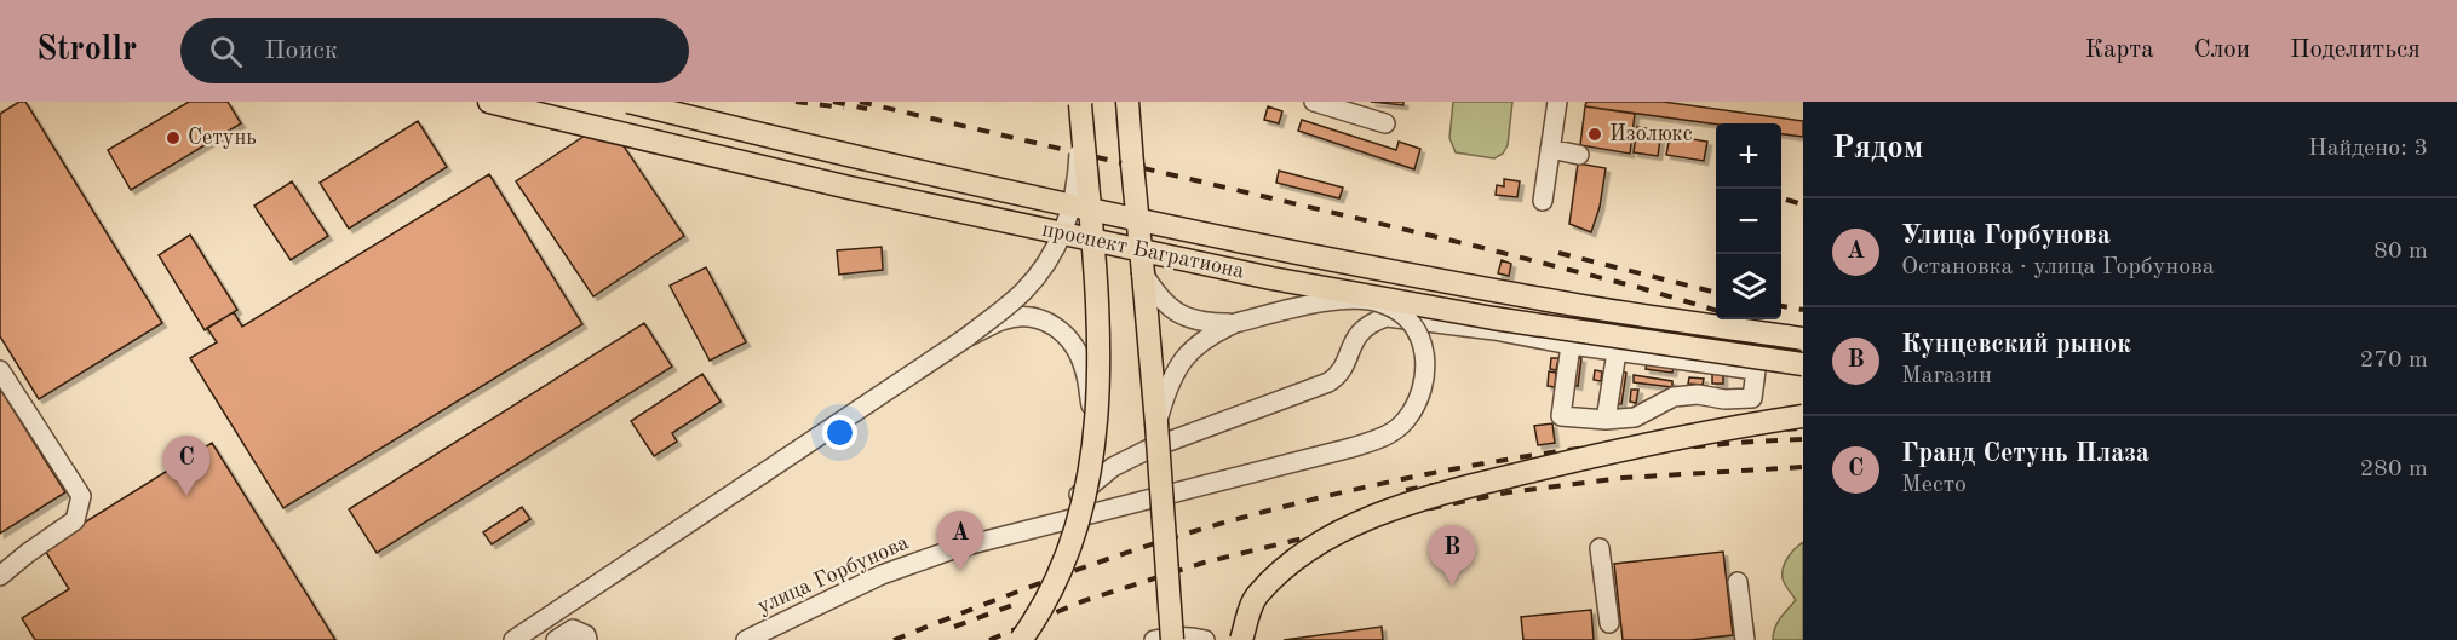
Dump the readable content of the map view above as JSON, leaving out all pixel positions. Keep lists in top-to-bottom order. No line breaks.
{"streets":{"main road":["проспект Багратиона"],"street":["улица Горбунова"]},"places":["Изолюкс","Сетунь"],"page":{"header":"Strollr","search":"Поиск","nav":["Карта","Слои","Поделиться"],"heading":["Рядом","Найдено: 3"],"map_buttons":["+","−"],"list":[{"mark":"A","name":"Улица Горбунова","note":"Остановка · улица Горбунова","value":"80 m"},{"mark":"B","name":"Кунцевский рынок","note":"Магазин","value":"270 m"},{"mark":"C","name":"Гранд Сетунь Плаза","note":"Место","value":"280 m"}],"pins":["C","A","B"]}}
